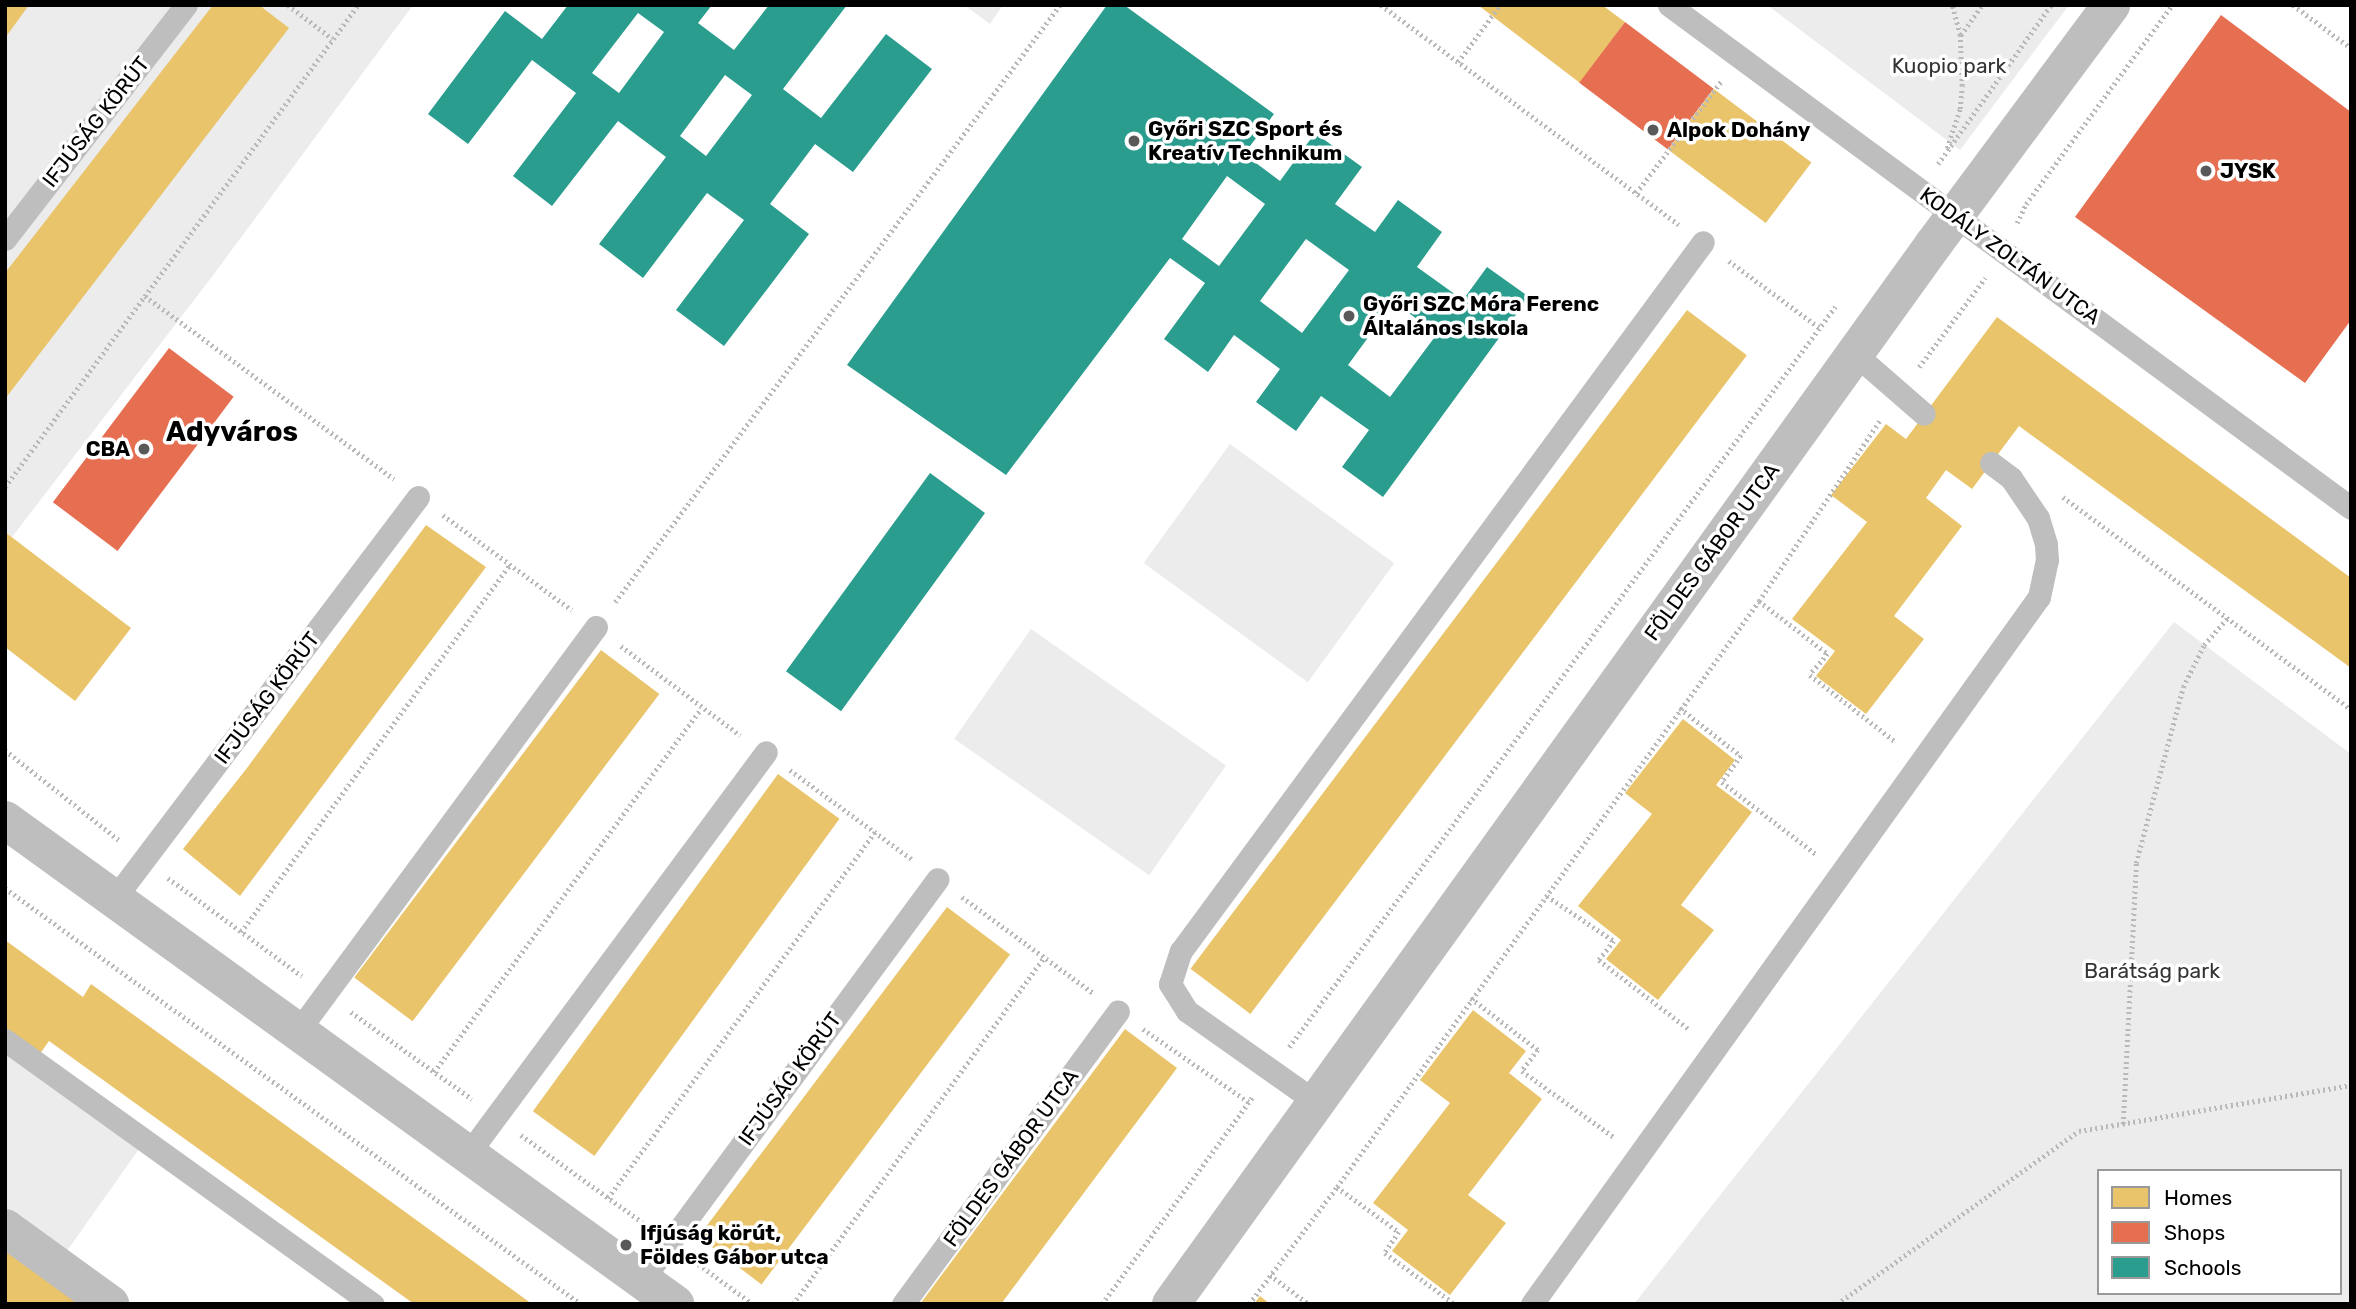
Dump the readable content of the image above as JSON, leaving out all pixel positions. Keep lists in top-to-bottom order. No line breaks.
{"streets":{"street":["FÖLDES GÁBOR UTCA"],"lane":["IFJÚSÁG KÖRÚT","KODÁLY ZOLTÁN UTCA"]},"crossings":[["KODÁLY ZOLTÁN UTCA","FÖLDES GÁBOR UTCA"]],"districts":["Adyváros"],"parks":["Kuopio park","Barátság park"],"places":["Alpok Dohány","Győri SZC Sport és Kreatív Technikum","JYSK","Győri SZC Móra Ferenc Általános Iskola","CBA","Ifjúság körút, Földes Gábor utca"],"legend":["Homes","Shops","Schools"]}
